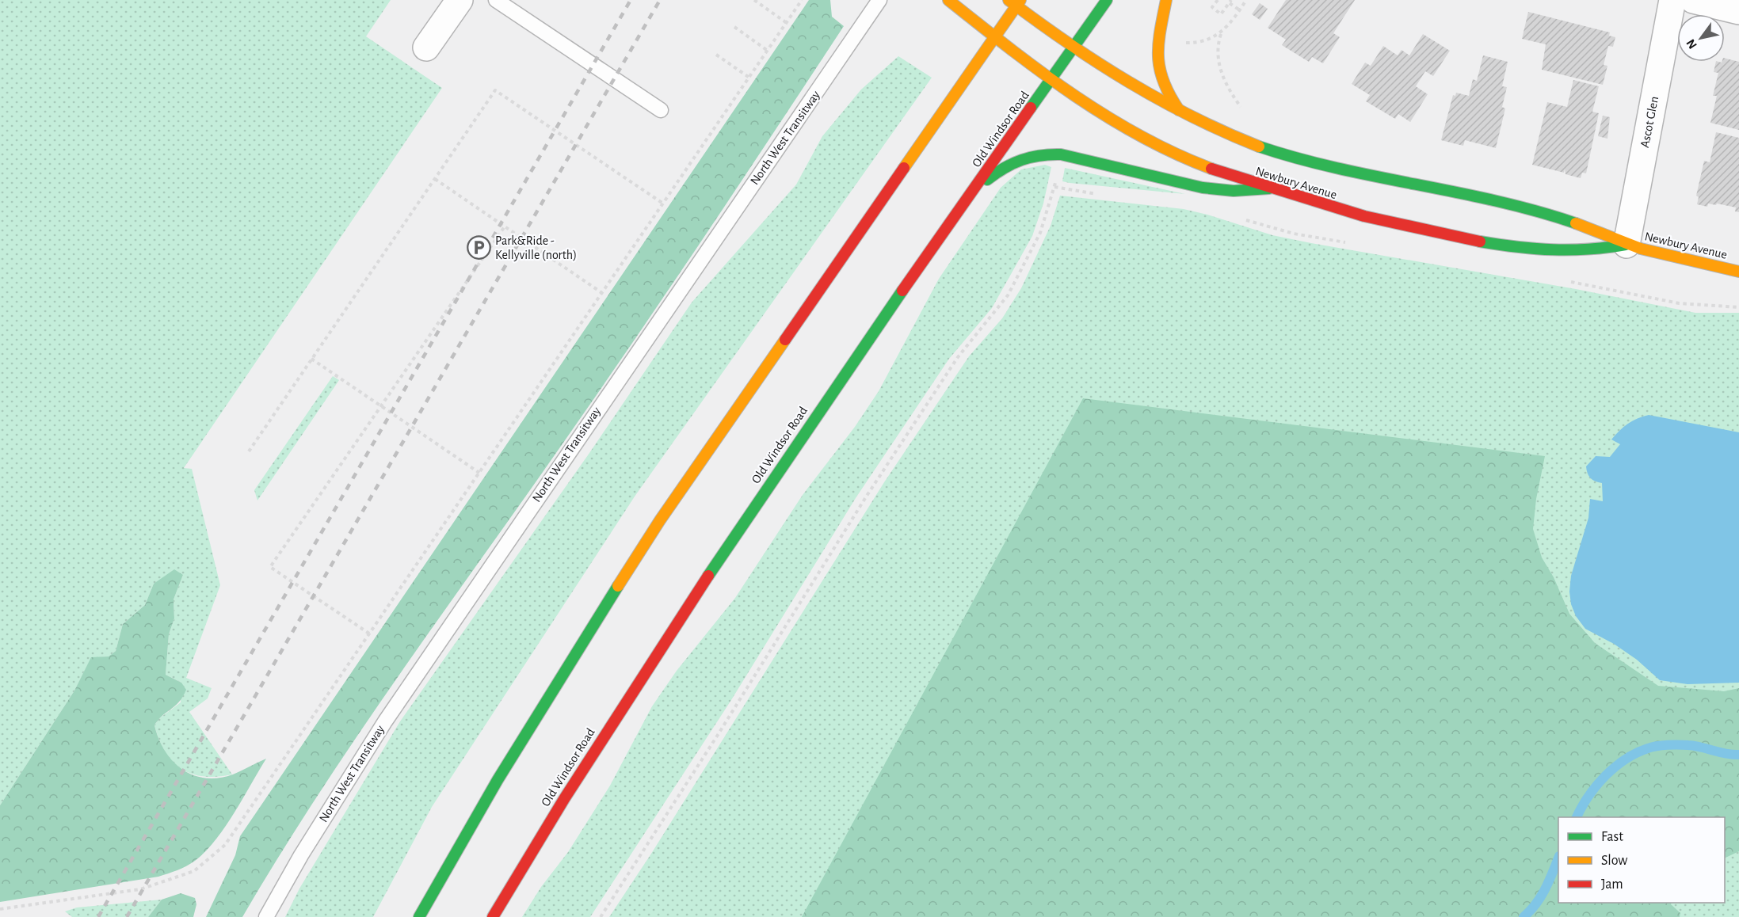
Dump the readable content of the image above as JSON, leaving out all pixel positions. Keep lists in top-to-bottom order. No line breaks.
{"streets":{"main road":["Old Windsor Road","Newbury Avenue"],"street":["Ascot Glen"],"lane":["North West Transitway"]},"crossings":[["Ascot Glen","Newbury Avenue"],["Old Windsor Road","Newbury Avenue"]],"places":{"parking":["Park&Ride - Kellyville (north)"]},"legend":["Fast","Slow","Jam"],"north":"bottom left"}
